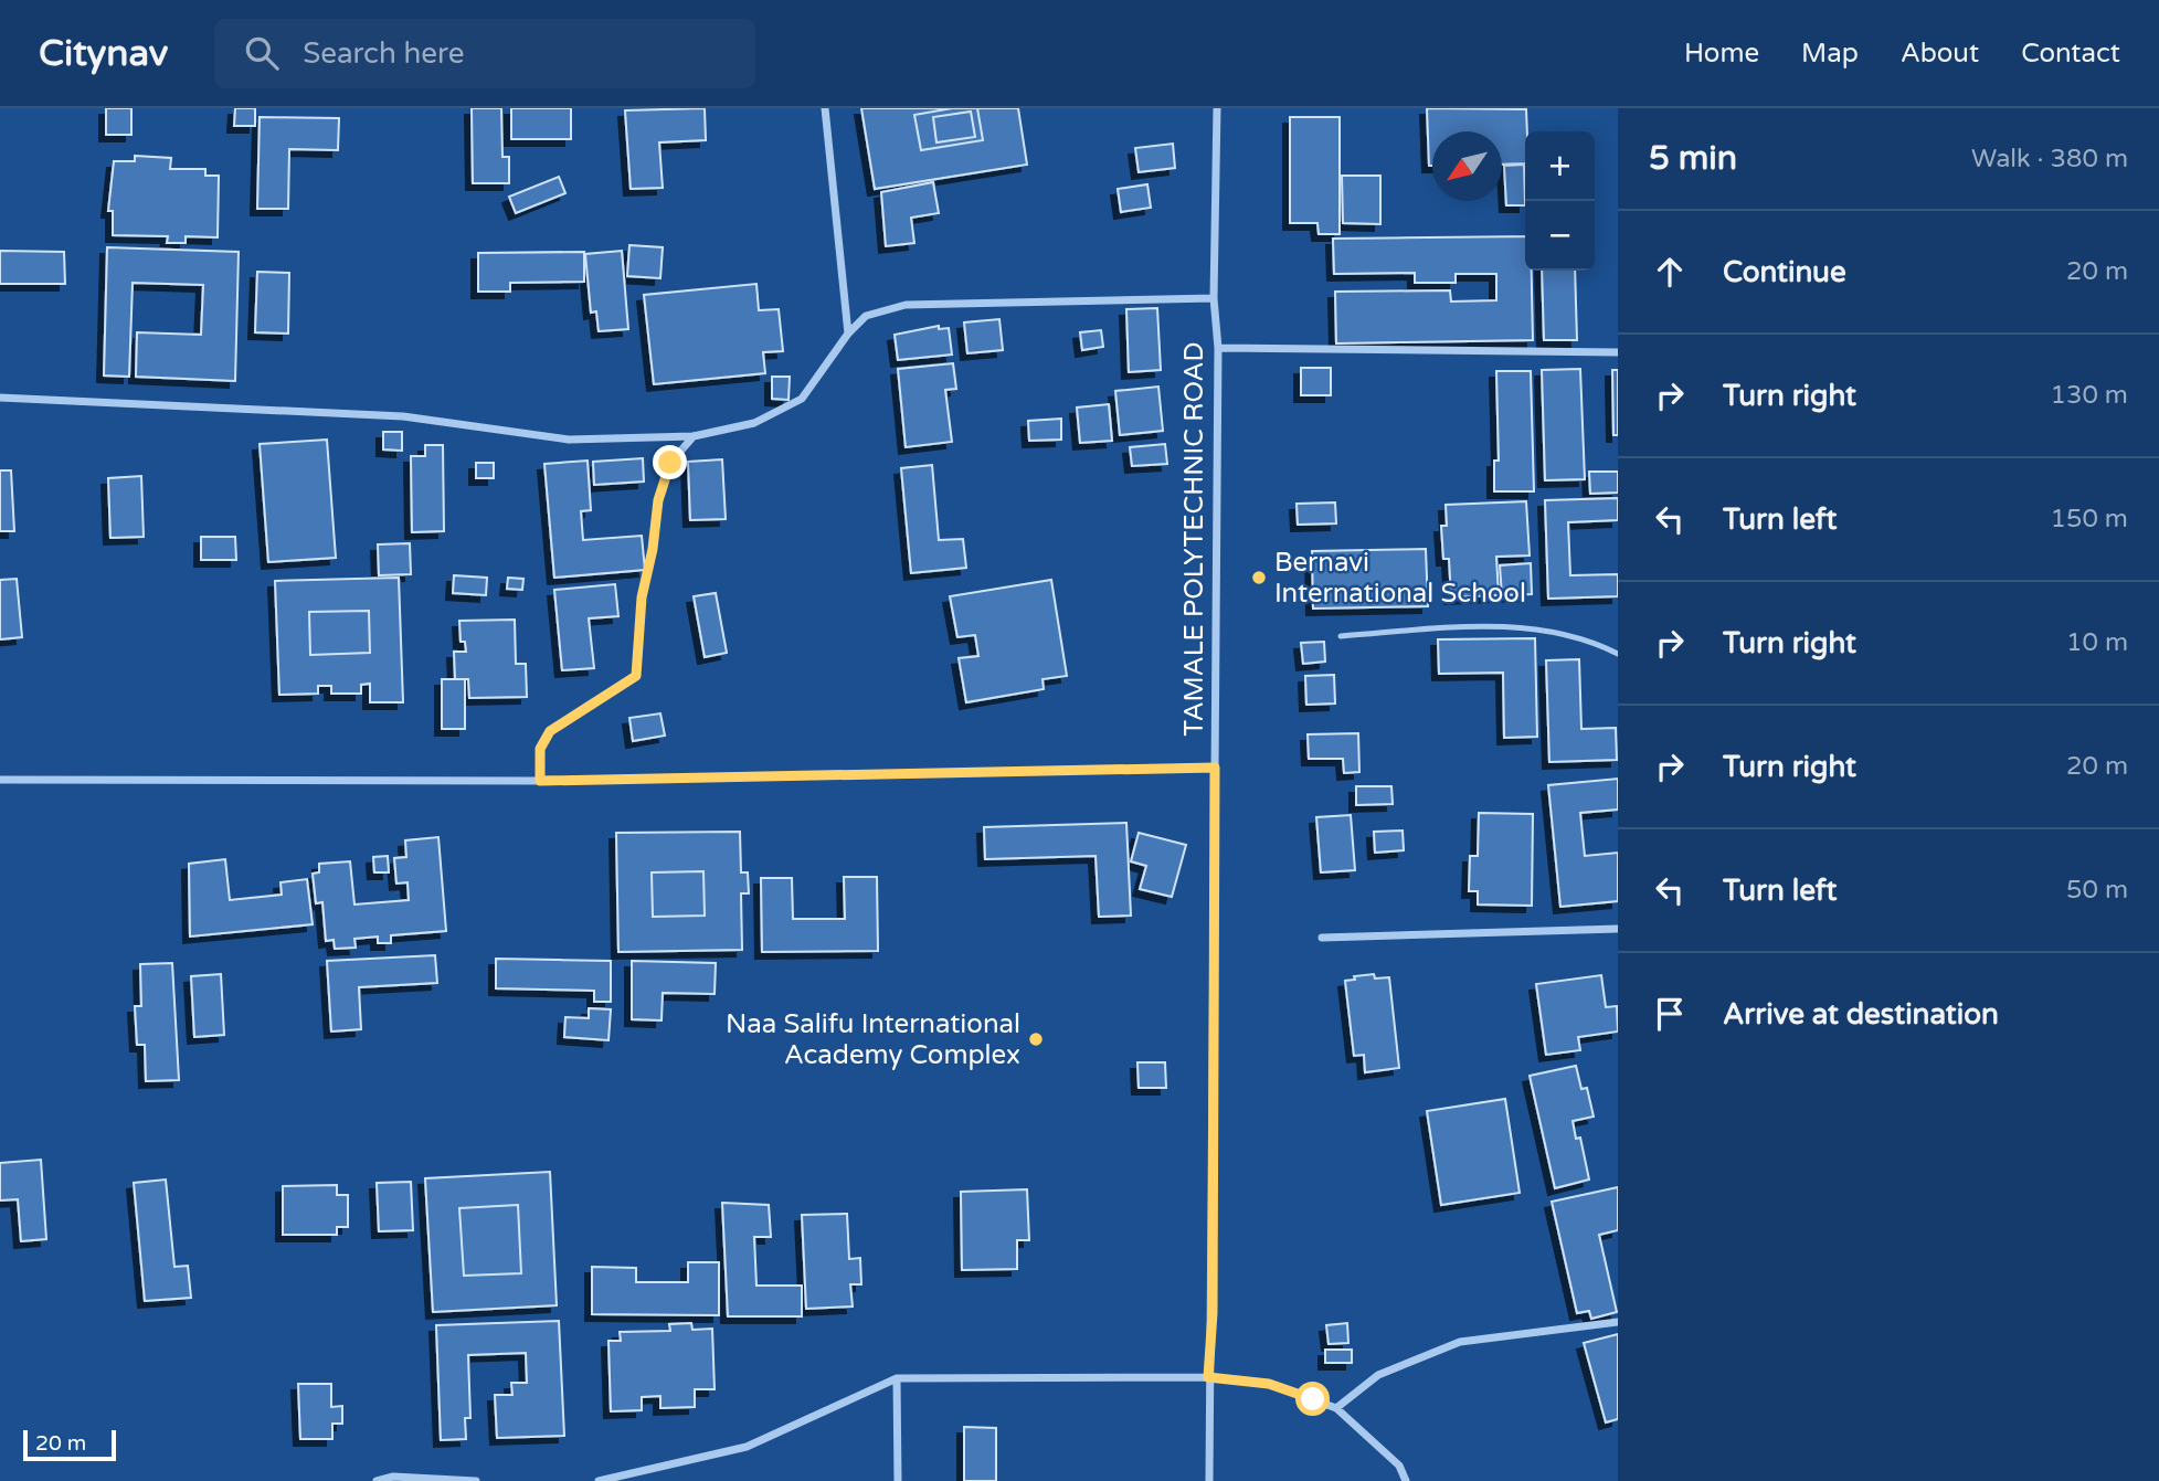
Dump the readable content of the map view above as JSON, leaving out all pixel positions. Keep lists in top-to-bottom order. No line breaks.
{"streets":{"street":["TAMALE POLYTECHNIC ROAD"]},"places":["Bernavi International School","Naa Salifu International Academy Complex"],"scale_bar":"20 m","north":"bottom left","page":{"header":"Citynav","search":"Search here","nav":["Home","Map","About","Contact"],"heading":["5 min","Walk · 380 m"],"map_buttons":["+","−"],"list":[["Continue","20 m"],["Turn right","130 m"],["Turn left","150 m"],["Turn right","10 m"],["Turn right","20 m"],["Turn left","50 m"],"Arrive at destination"],"scale":"20 m"}}
